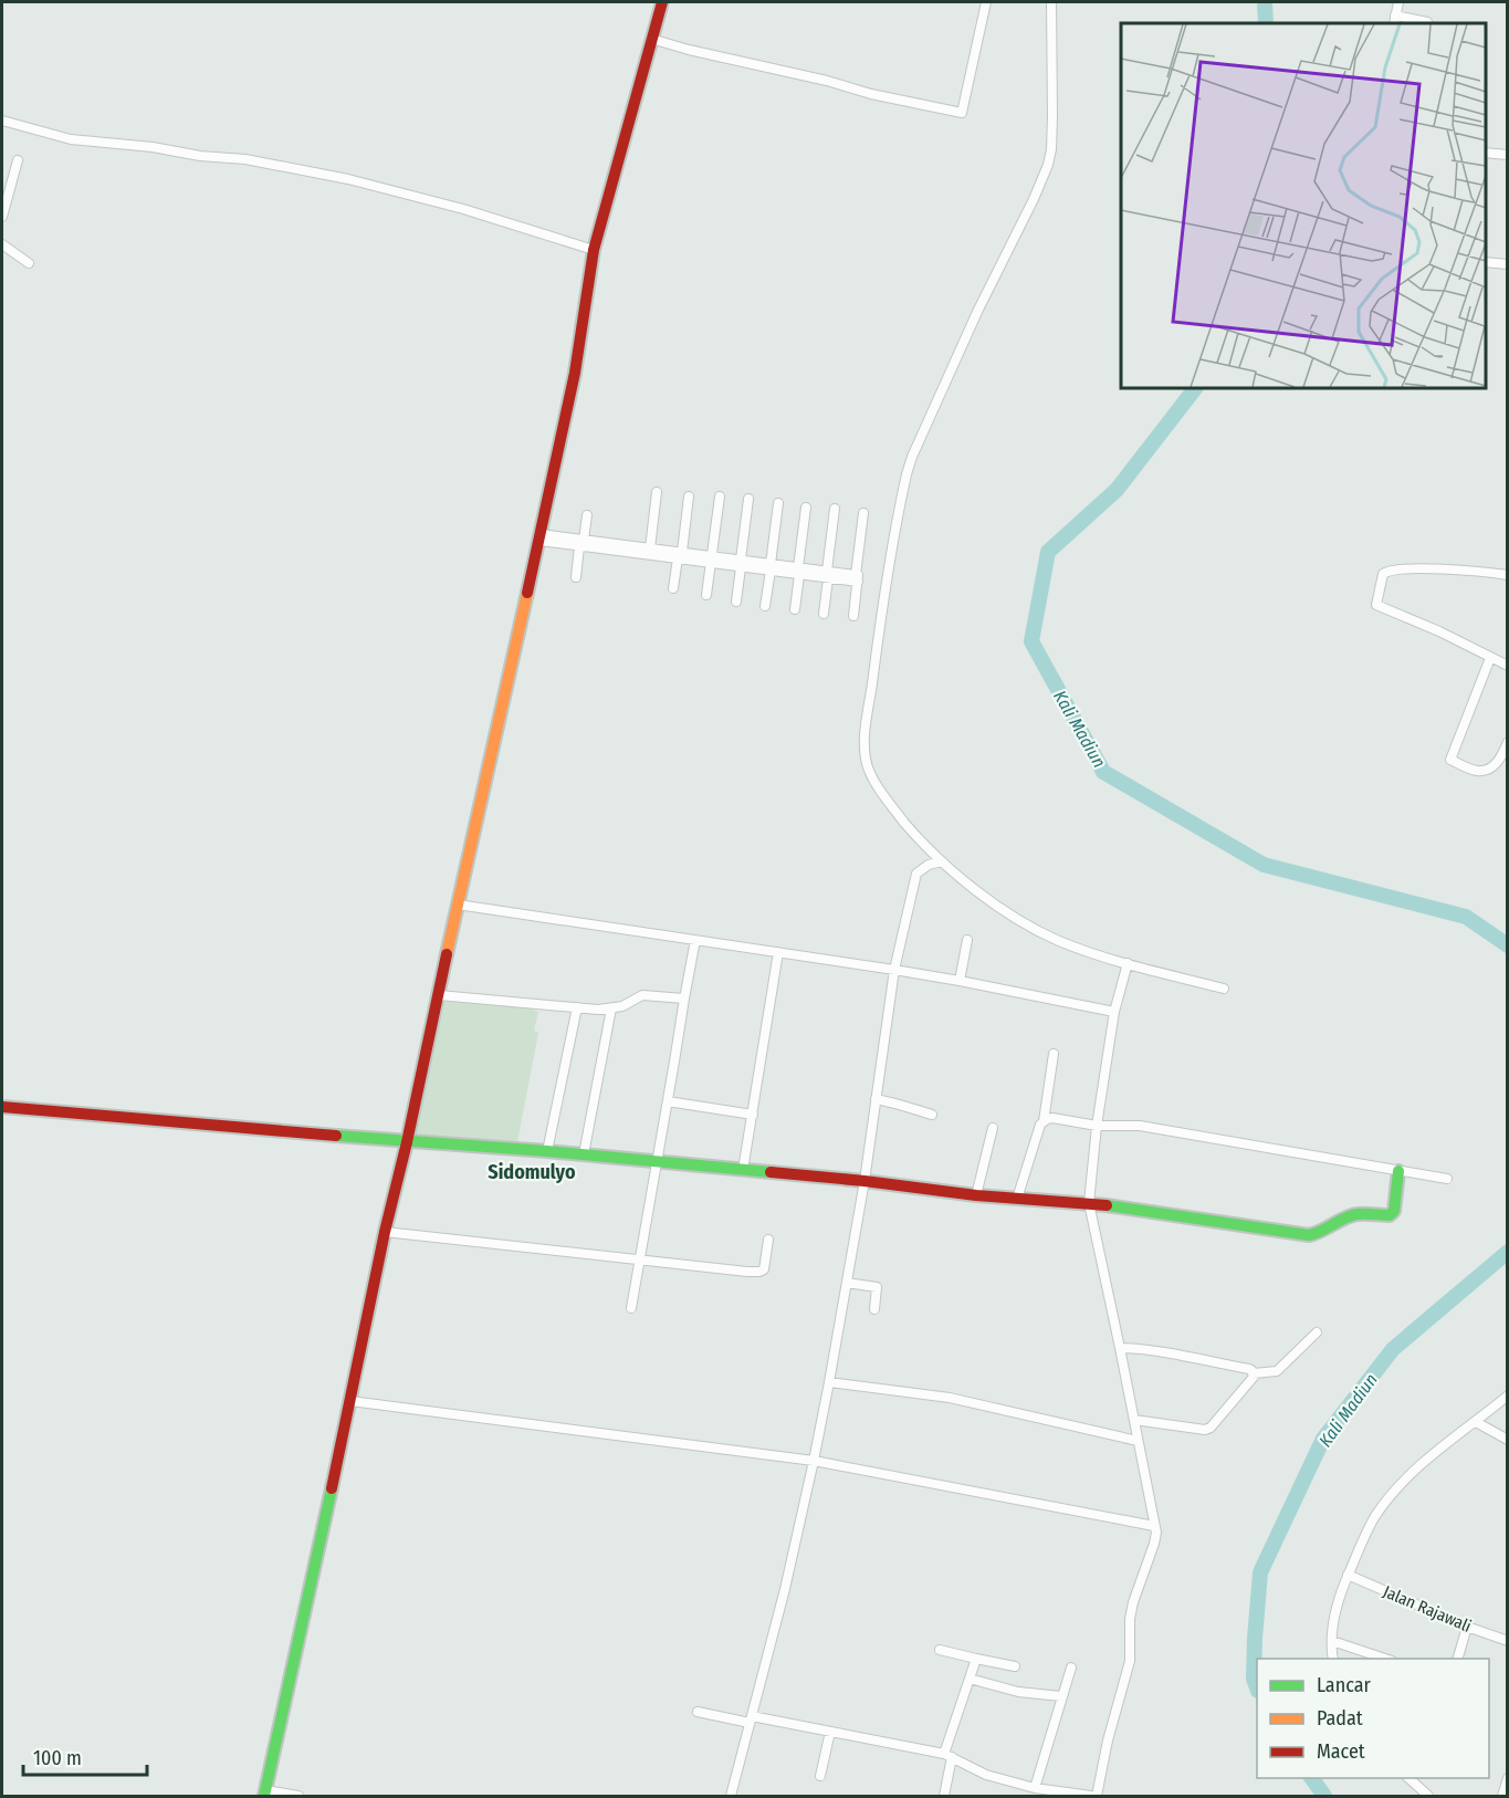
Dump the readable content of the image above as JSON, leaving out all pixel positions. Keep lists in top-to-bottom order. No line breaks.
{"streets":{"street":["Jalan Rajawali"]},"districts":["Sidomulyo"],"water":["Kali Madiun"],"legend":["Lancar","Padat","Macet"],"scale_bar":"100 m"}
